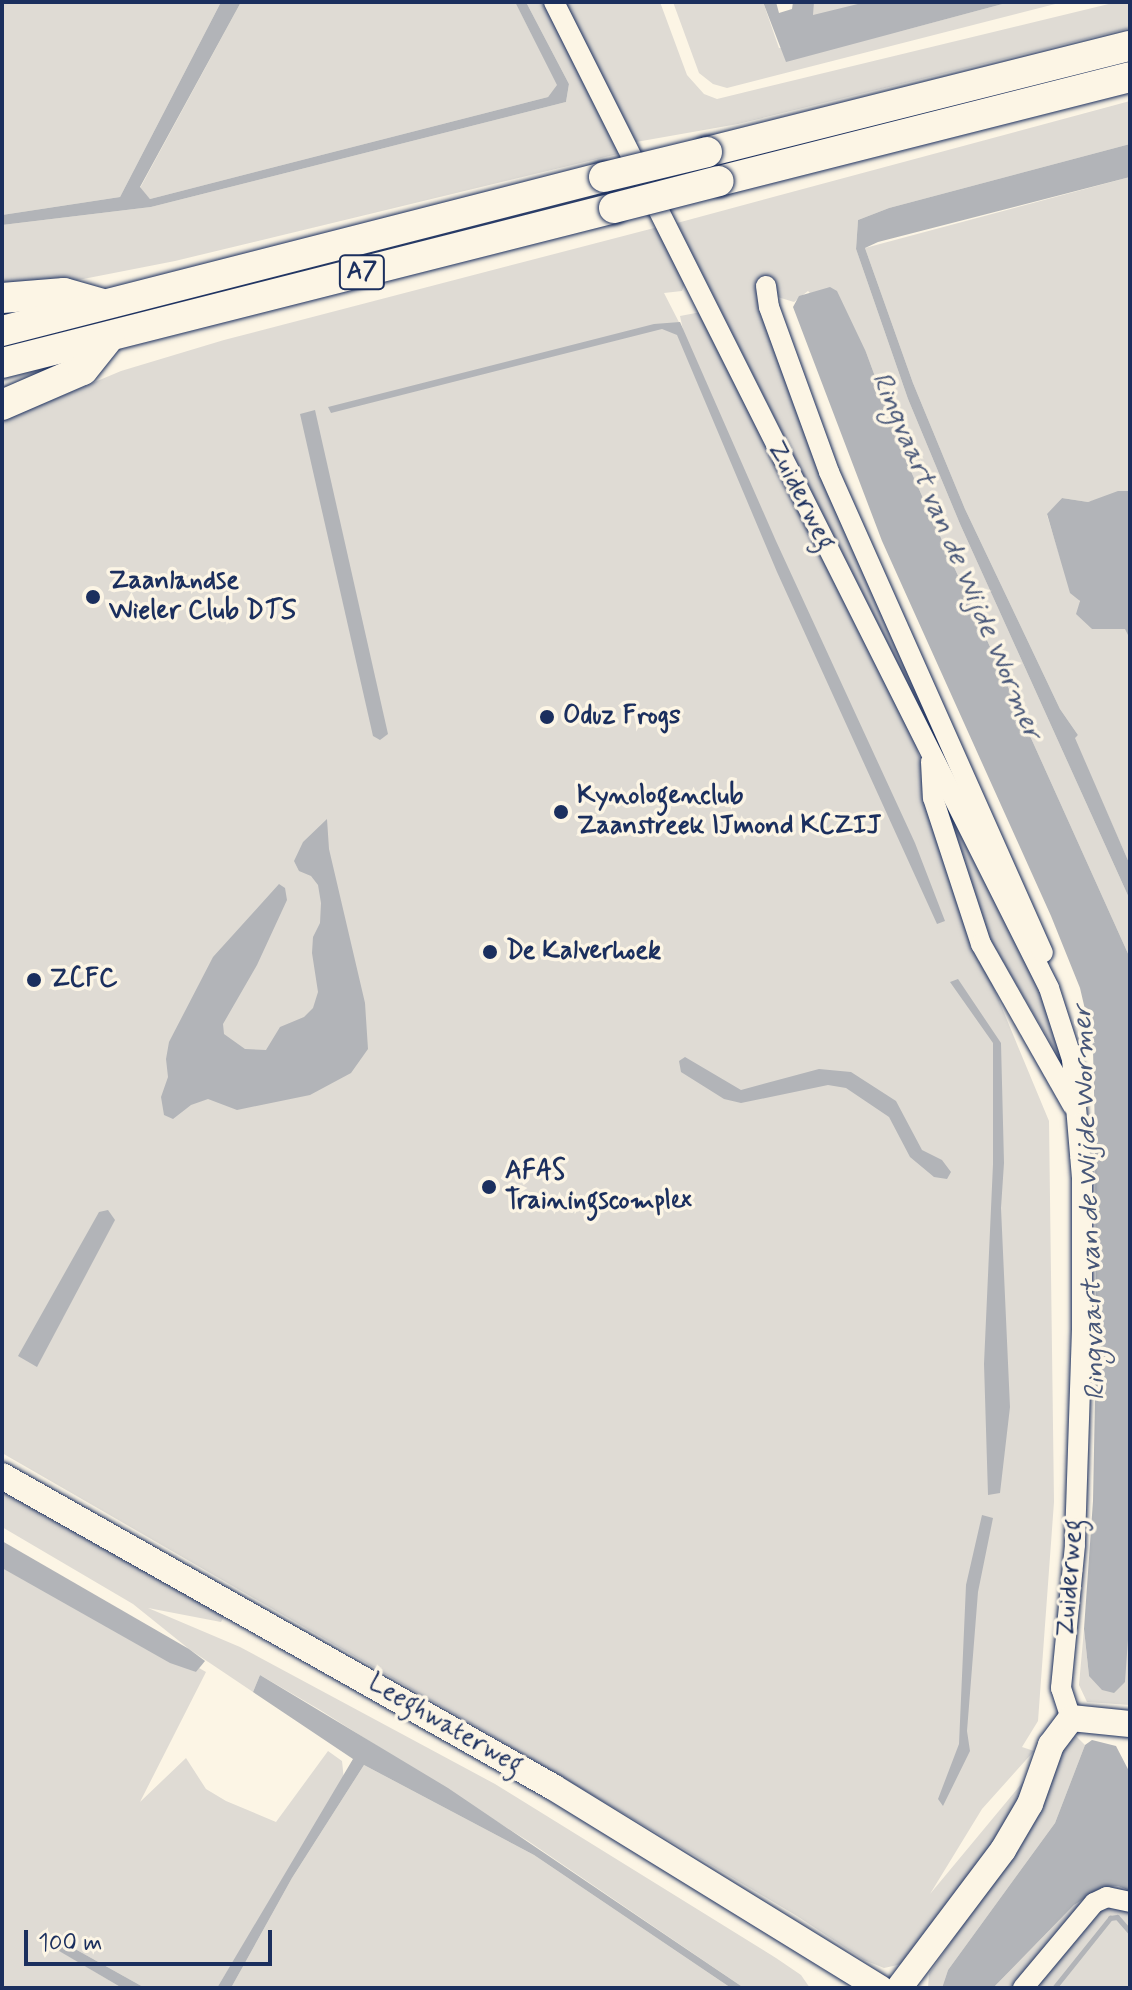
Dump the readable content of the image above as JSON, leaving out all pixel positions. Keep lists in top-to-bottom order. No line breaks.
{"streets":{"highway":["A7"],"main road":["Leeghwaterweg"],"street":["Zuiderweg"]},"water":["Ringvaart van de Wijde Wormer"],"places":["Zaanlandse Wieler Club DTS","Oduz Frogs","Kynologenclub Zaanstreek IJmond KCZIJ","De Kalverhoek","ZCFC","AFAS Trainingscomplex"],"scale_bar":"100 m"}
